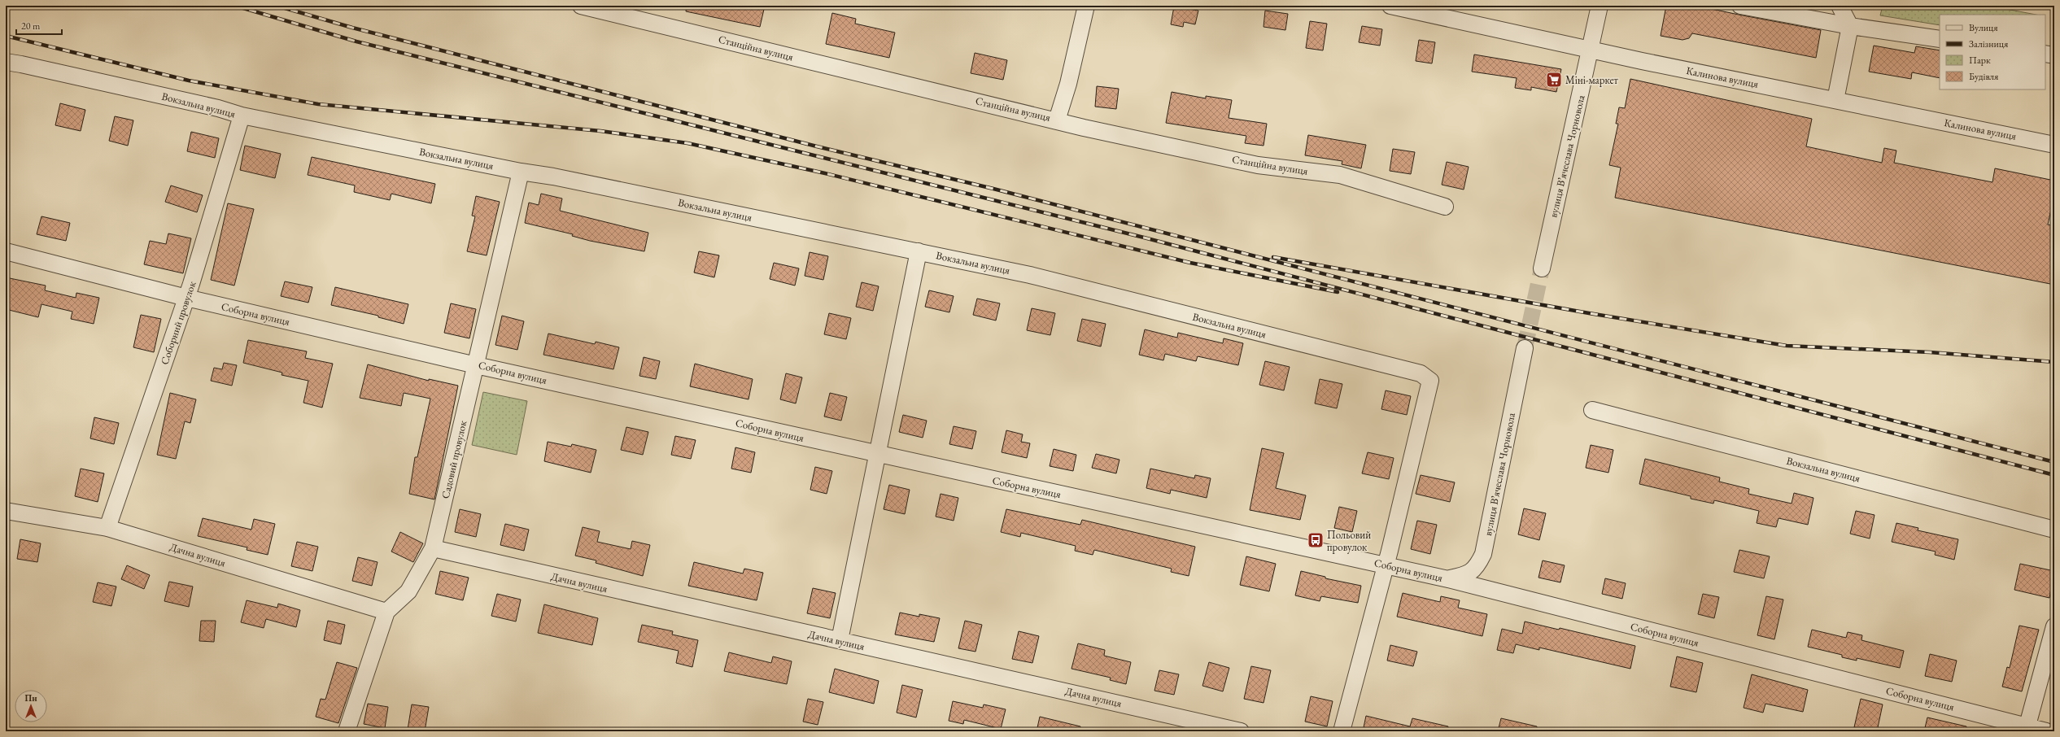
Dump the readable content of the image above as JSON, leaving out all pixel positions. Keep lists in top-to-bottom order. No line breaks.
{"streets":{"street":["Станційна вулиця","Калинова вулиця","Вокзальна вулиця","вулиця Вʼячеслава Чорновола","Соборна вулиця","Соборний провулок","Садовий провулок","Дачна вулиця"]},"crossings":[["Калинова вулиця","вулиця Вʼячеслава Чорновола"],["Вокзальна вулиця","Соборна вулиця"],["Вокзальна вулиця","Соборний провулок"],["Вокзальна вулиця","Садовий провулок"],["вулиця Вʼячеслава Чорновола","Соборна вулиця"],["Соборна вулиця","Соборний провулок"],["Соборна вулиця","Садовий провулок"],["Соборний провулок","Дачна вулиця"],["Садовий провулок","Дачна вулиця"]],"places":{"supermarket":["Міні-маркет"],"bus stop":["Польовий провулок"]},"legend":["Вулиця","Залізниця","Парк","Будівля"],"scale_bar":"20 m","north":"top"}
